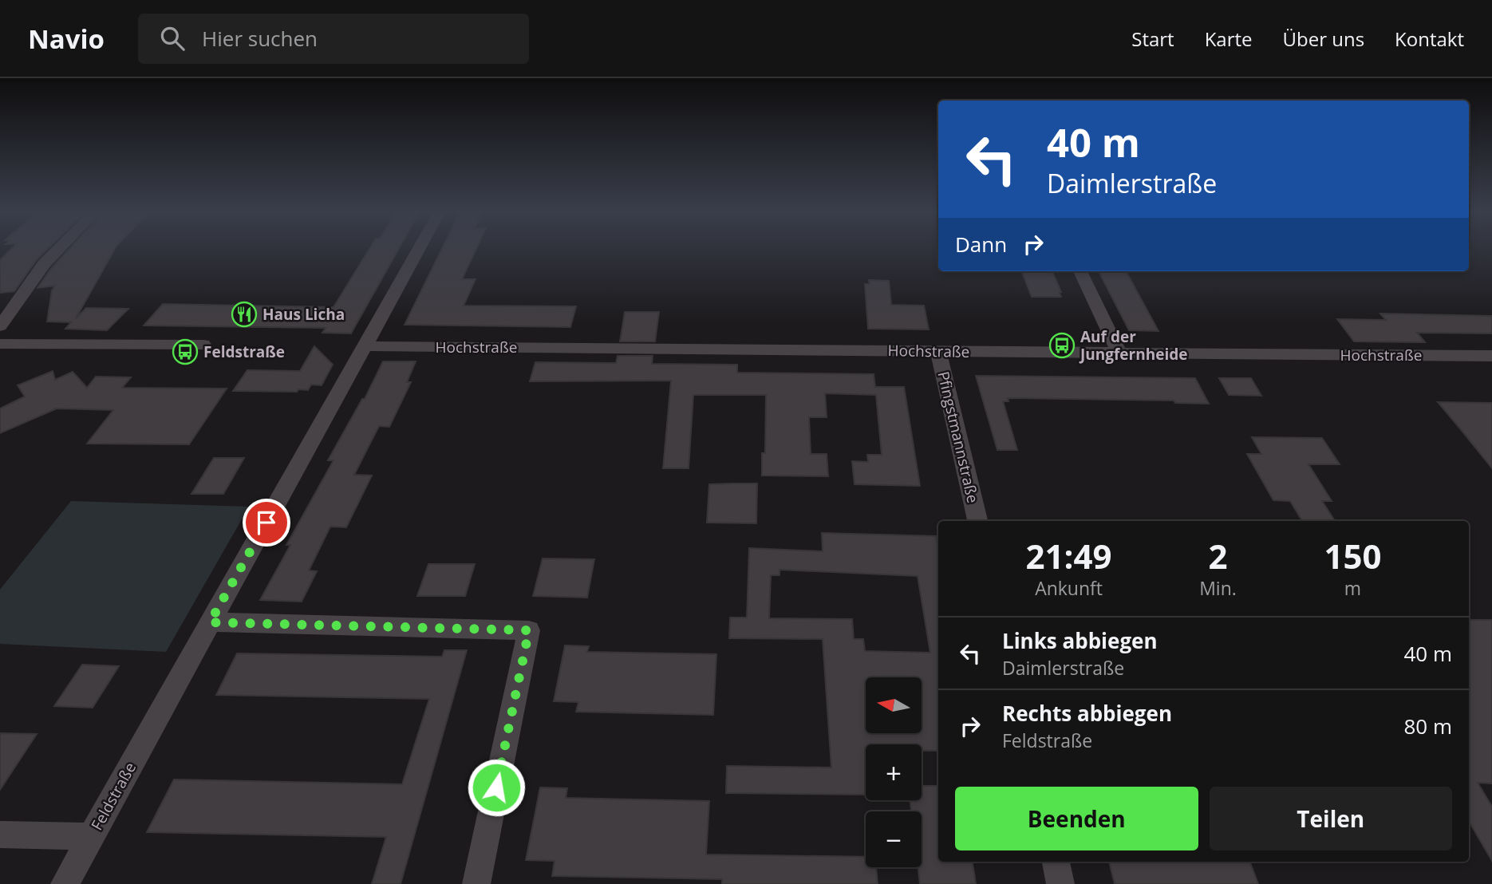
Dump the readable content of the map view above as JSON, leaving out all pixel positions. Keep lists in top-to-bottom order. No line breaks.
{"streets":{"street":["Hochstraße","Pfingstmannstraße","Feldstraße"]},"crossings":[["Hochstraße","Pfingstmannstraße"],["Hochstraße","Feldstraße"]],"places":{"restaurant":["Haus Licha"],"bus stop":["Auf der Jungfernheide","Feldstraße"]},"north":"left","page":{"header":"Navio","search":"Hier suchen","nav":["Start","Karte","Über uns","Kontakt"],"turn":["40 m","Daimlerstraße"],"then":"Dann","eta":["21:49","Ankunft","2","Min.","150","m"],"list":[{"name":"Links abbiegen","note":"Daimlerstraße","value":"40 m"},{"name":"Rechts abbiegen","note":"Feldstraße","value":"80 m"}],"map_buttons":["+","−"],"buttons":["Beenden","Teilen"]}}
